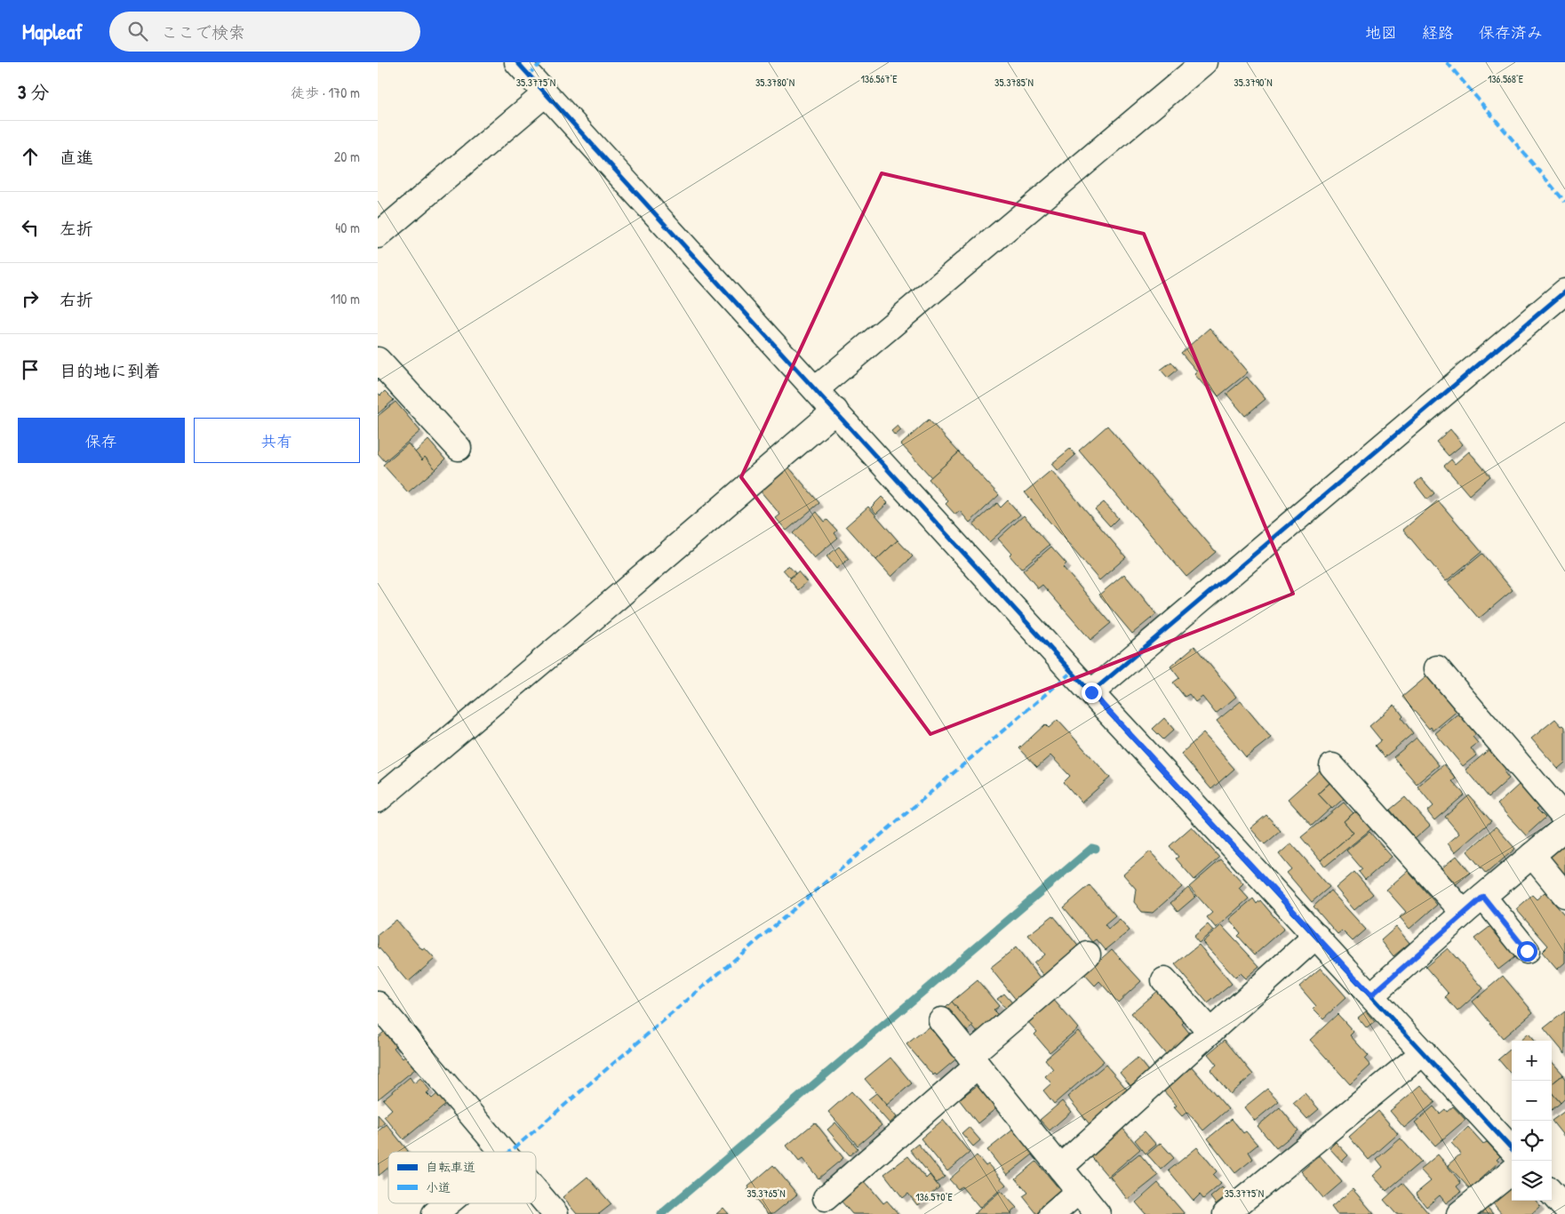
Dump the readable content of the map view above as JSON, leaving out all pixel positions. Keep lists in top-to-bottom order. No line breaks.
{"legend":["自転車道","小道"],"page":{"header":"Mapleaf","search":"ここで検索","nav":["地図","経路","保存済み"],"heading":["3 分","徒歩 · 170 m"],"list":[["直進","20 m"],["左折","40 m"],["右折","110 m"],"目的地に到着"],"buttons":["保存","共有"],"map_buttons":["+","−"]},"coordinates":["136.567°E","136.568°E","35.3775°N","35.3780°N","35.3785°N","35.3790°N","35.3765°N","136.570°E"]}
